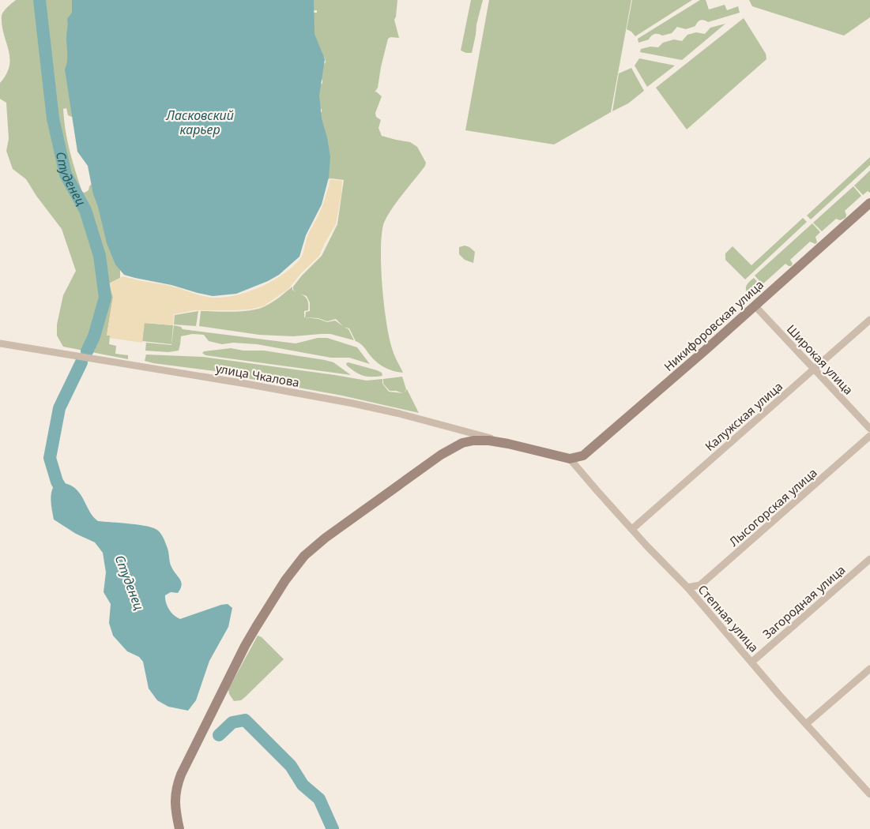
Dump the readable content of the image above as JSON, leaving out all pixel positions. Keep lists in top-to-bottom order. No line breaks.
{"streets":{"main road":["Никифоровская улица"],"street":["Широкая улица","улица Чкалова","Калужская улица","Лысогорская улица","Загородная улица","Степная улица"]},"crossings":[["Никифоровская улица","Широкая улица"],["Никифоровская улица","Степная улица"],["Широкая улица","Калужская улица"],["Калужская улица","Степная улица"],["Лысогорская улица","Степная улица"],["Загородная улица","Степная улица"]],"water":["Ласковский карьер","Студенец"]}
